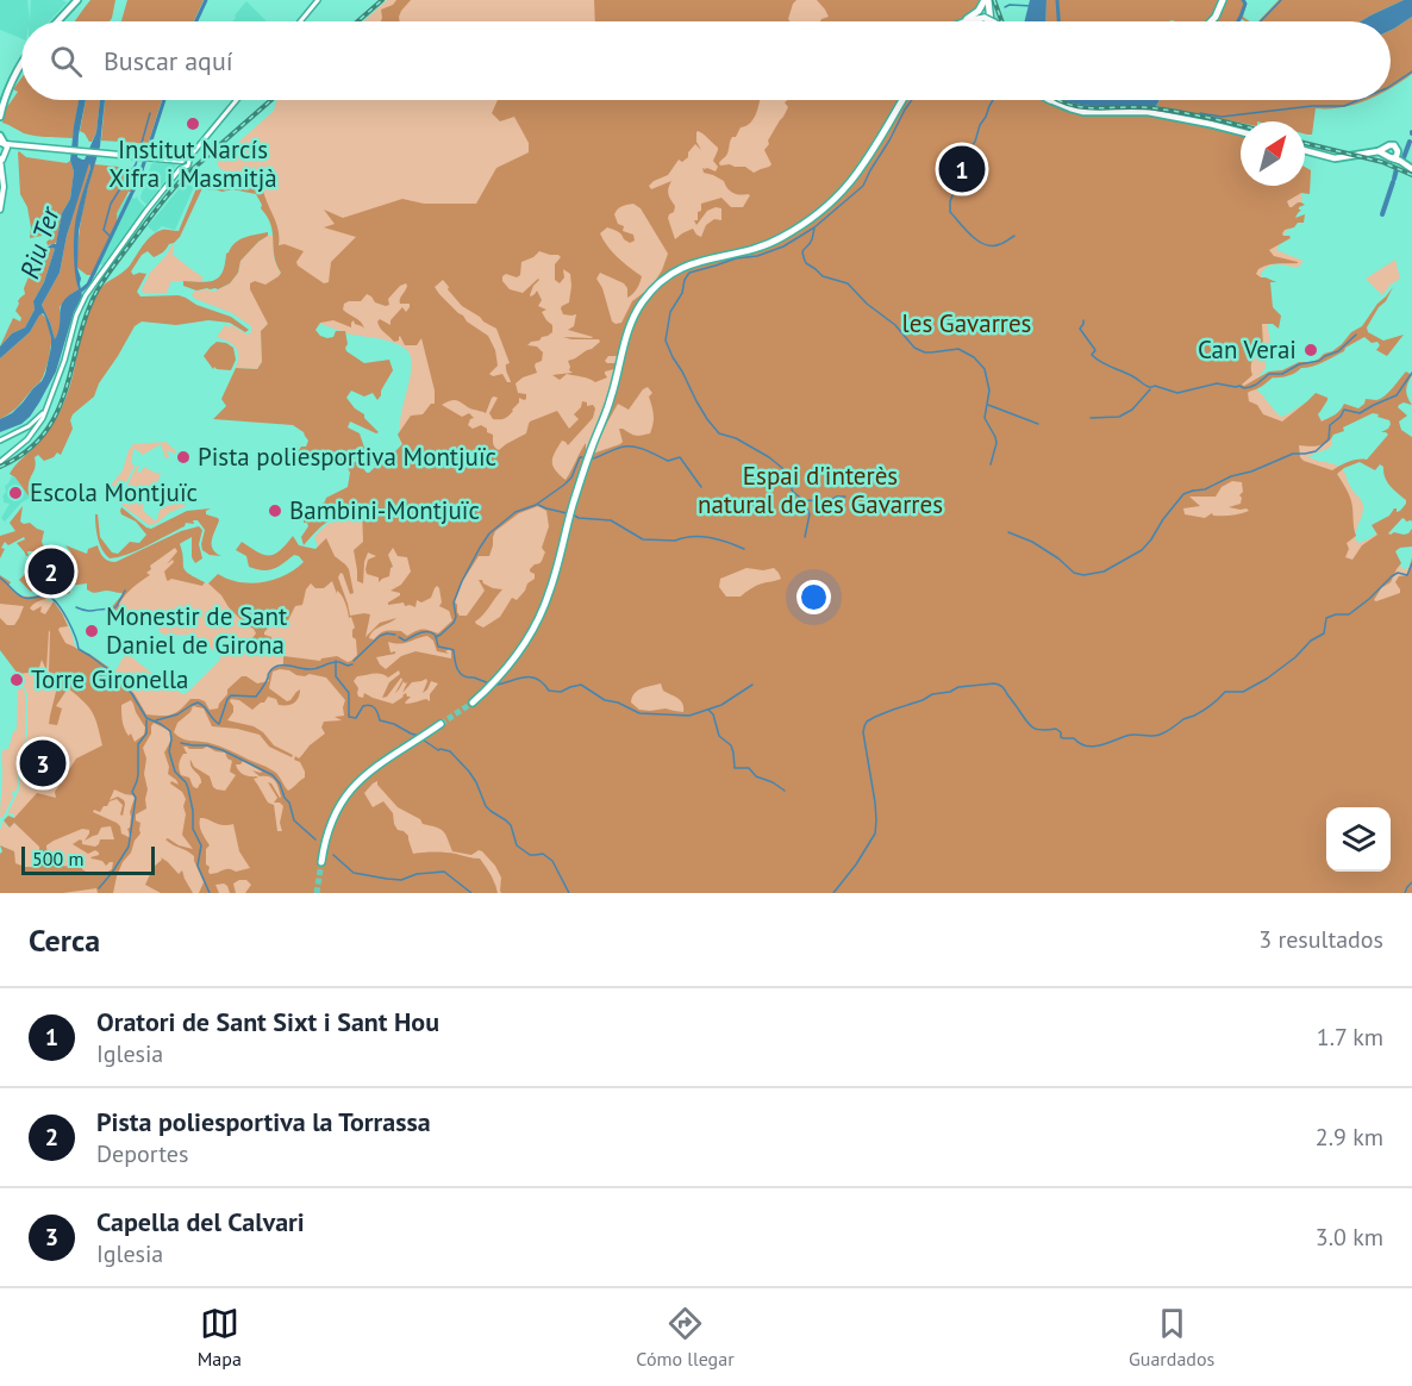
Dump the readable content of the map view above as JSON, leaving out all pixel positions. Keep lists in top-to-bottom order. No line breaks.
{"water":["Riu Ter"],"parks":["les Gavarres","Espai d'interès natural de les Gavarres"],"places":["Institut Narcís Xifra i Masmitjà","Can Verai","Pista poliesportiva Montjuïc","Escola Montjuïc","Bambini-Montjuïc","Monestir de Sant Daniel de Girona","Torre Gironella"],"scale_bar":"500 m","north":"top right","page":{"search":"Buscar aquí","pins":["1","2","3"],"scale":"500 m","heading":["Cerca","3 resultados"],"list":[{"mark":"1","name":"Oratori de Sant Sixt i Sant Hou","note":"Iglesia","value":"1.7 km"},{"mark":"2","name":"Pista poliesportiva la Torrassa","note":"Deportes","value":"2.9 km"},{"mark":"3","name":"Capella del Calvari","note":"Iglesia","value":"3.0 km"}],"nav":["Mapa","Cómo llegar","Guardados"]}}
